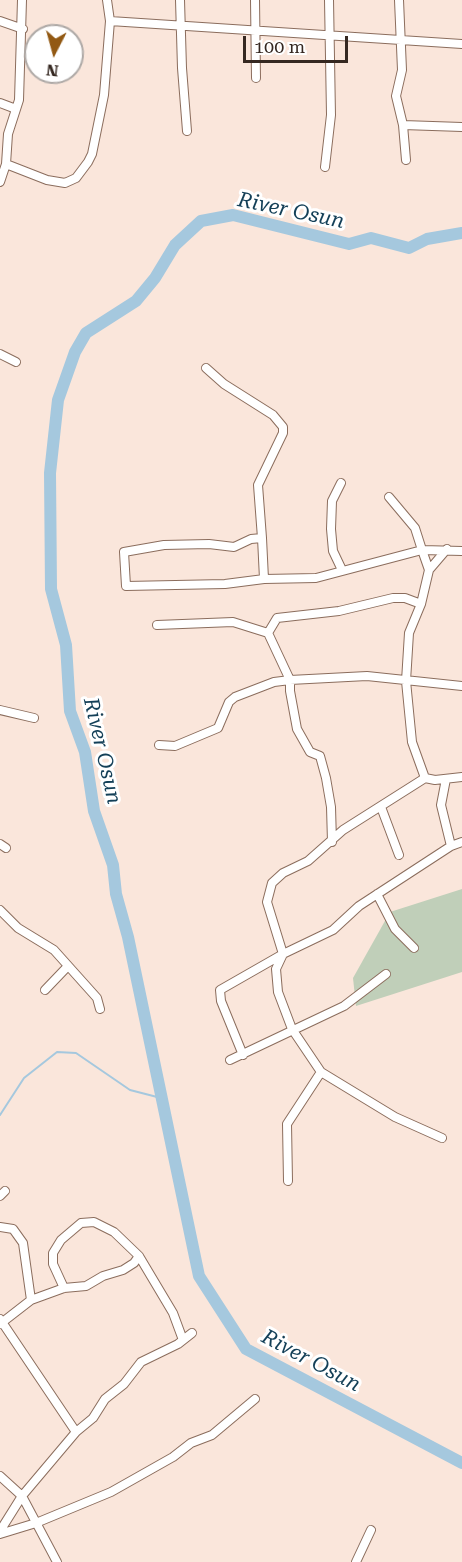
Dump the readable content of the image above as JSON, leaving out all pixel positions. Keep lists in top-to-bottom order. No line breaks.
{"water":["River Osun"],"scale_bar":"100 m","north":"bottom"}
